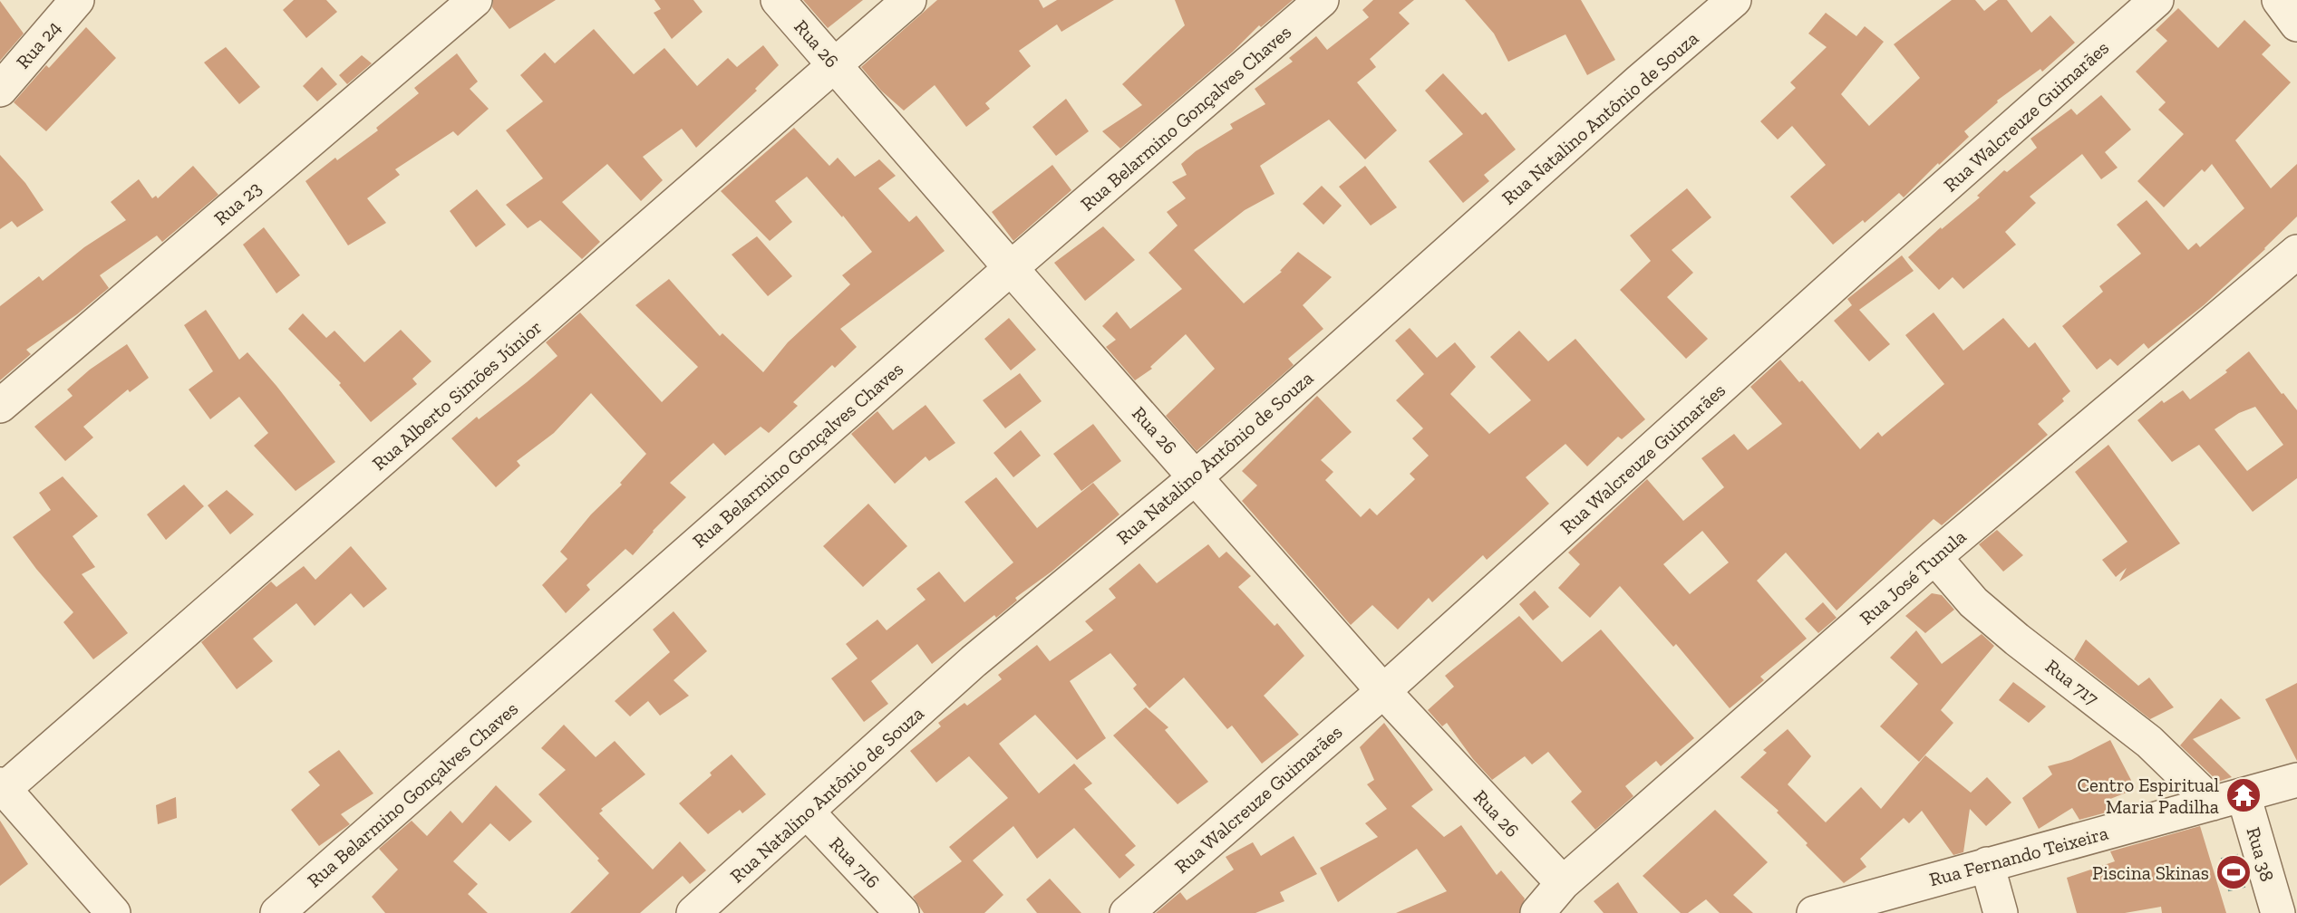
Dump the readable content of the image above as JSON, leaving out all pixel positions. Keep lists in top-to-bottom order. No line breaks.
{"streets":{"street":["Rua 26","Rua 24","Rua Walcreuze Guimarães","Rua Belarmino Gonçalves Chaves","Rua Natalino Antônio de Souza","Rua 23","Rua Alberto Simões Júnior","Rua José Tunula","Rua 717","Rua 38","Rua Fernando Teixeira","Rua 716"]},"crossings":[["Rua 26","Rua Walcreuze Guimarães"],["Rua 26","Rua Belarmino Gonçalves Chaves"],["Rua 26","Rua Natalino Antônio de Souza"],["Rua 26","Rua Alberto Simões Júnior"],["Rua 26","Rua José Tunula"],["Rua Natalino Antônio de Souza","Rua 716"],["Rua José Tunula","Rua 717"],["Rua 717","Rua 38"],["Rua 717","Rua Fernando Teixeira"],["Rua 38","Rua Fernando Teixeira"]],"places":{"temple":["Centro Espiritual Maria Padilha"],"sports":["Piscina Skinas"]}}
